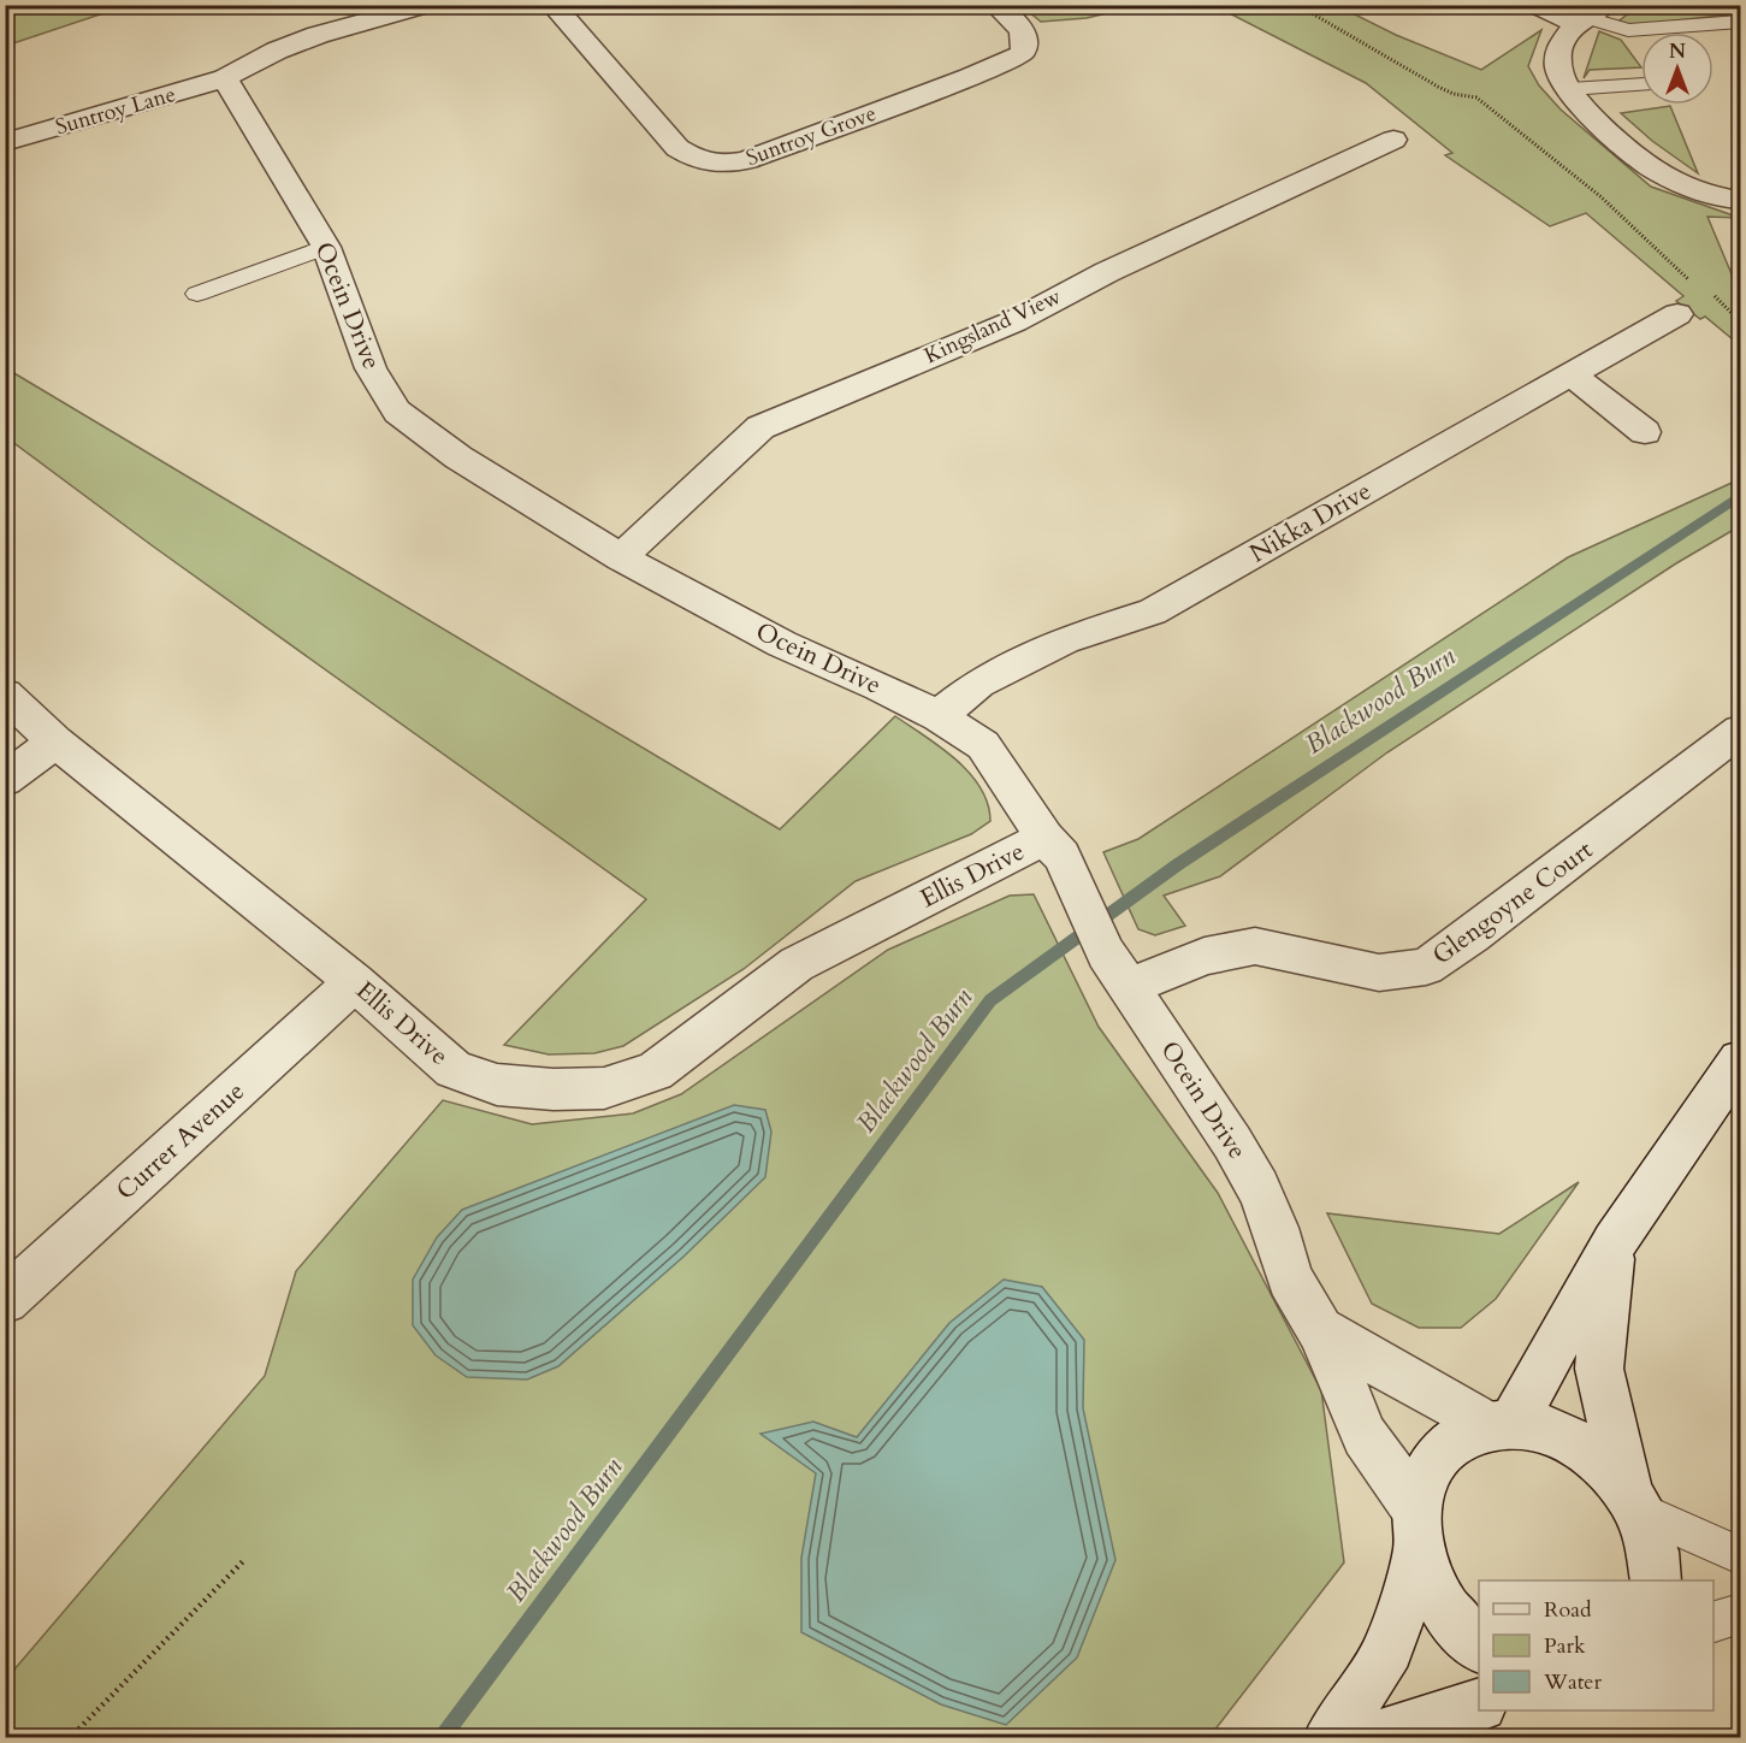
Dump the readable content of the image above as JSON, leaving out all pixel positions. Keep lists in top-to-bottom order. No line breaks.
{"streets":{"street":["Suntroy Lane","Suntroy Grove","Ocein Drive","Kingsland View","Nikka Drive","Ellis Drive","Glengoyne Court","Currer Avenue"]},"crossings":[["Suntroy Lane","Ocein Drive"],["Ocein Drive","Kingsland View"],["Ocein Drive","Nikka Drive"],["Ocein Drive","Ellis Drive"],["Ocein Drive","Glengoyne Court"],["Ellis Drive","Currer Avenue"]],"water":["Blackwood Burn"],"legend":["Road","Park","Water"],"north":"top"}
